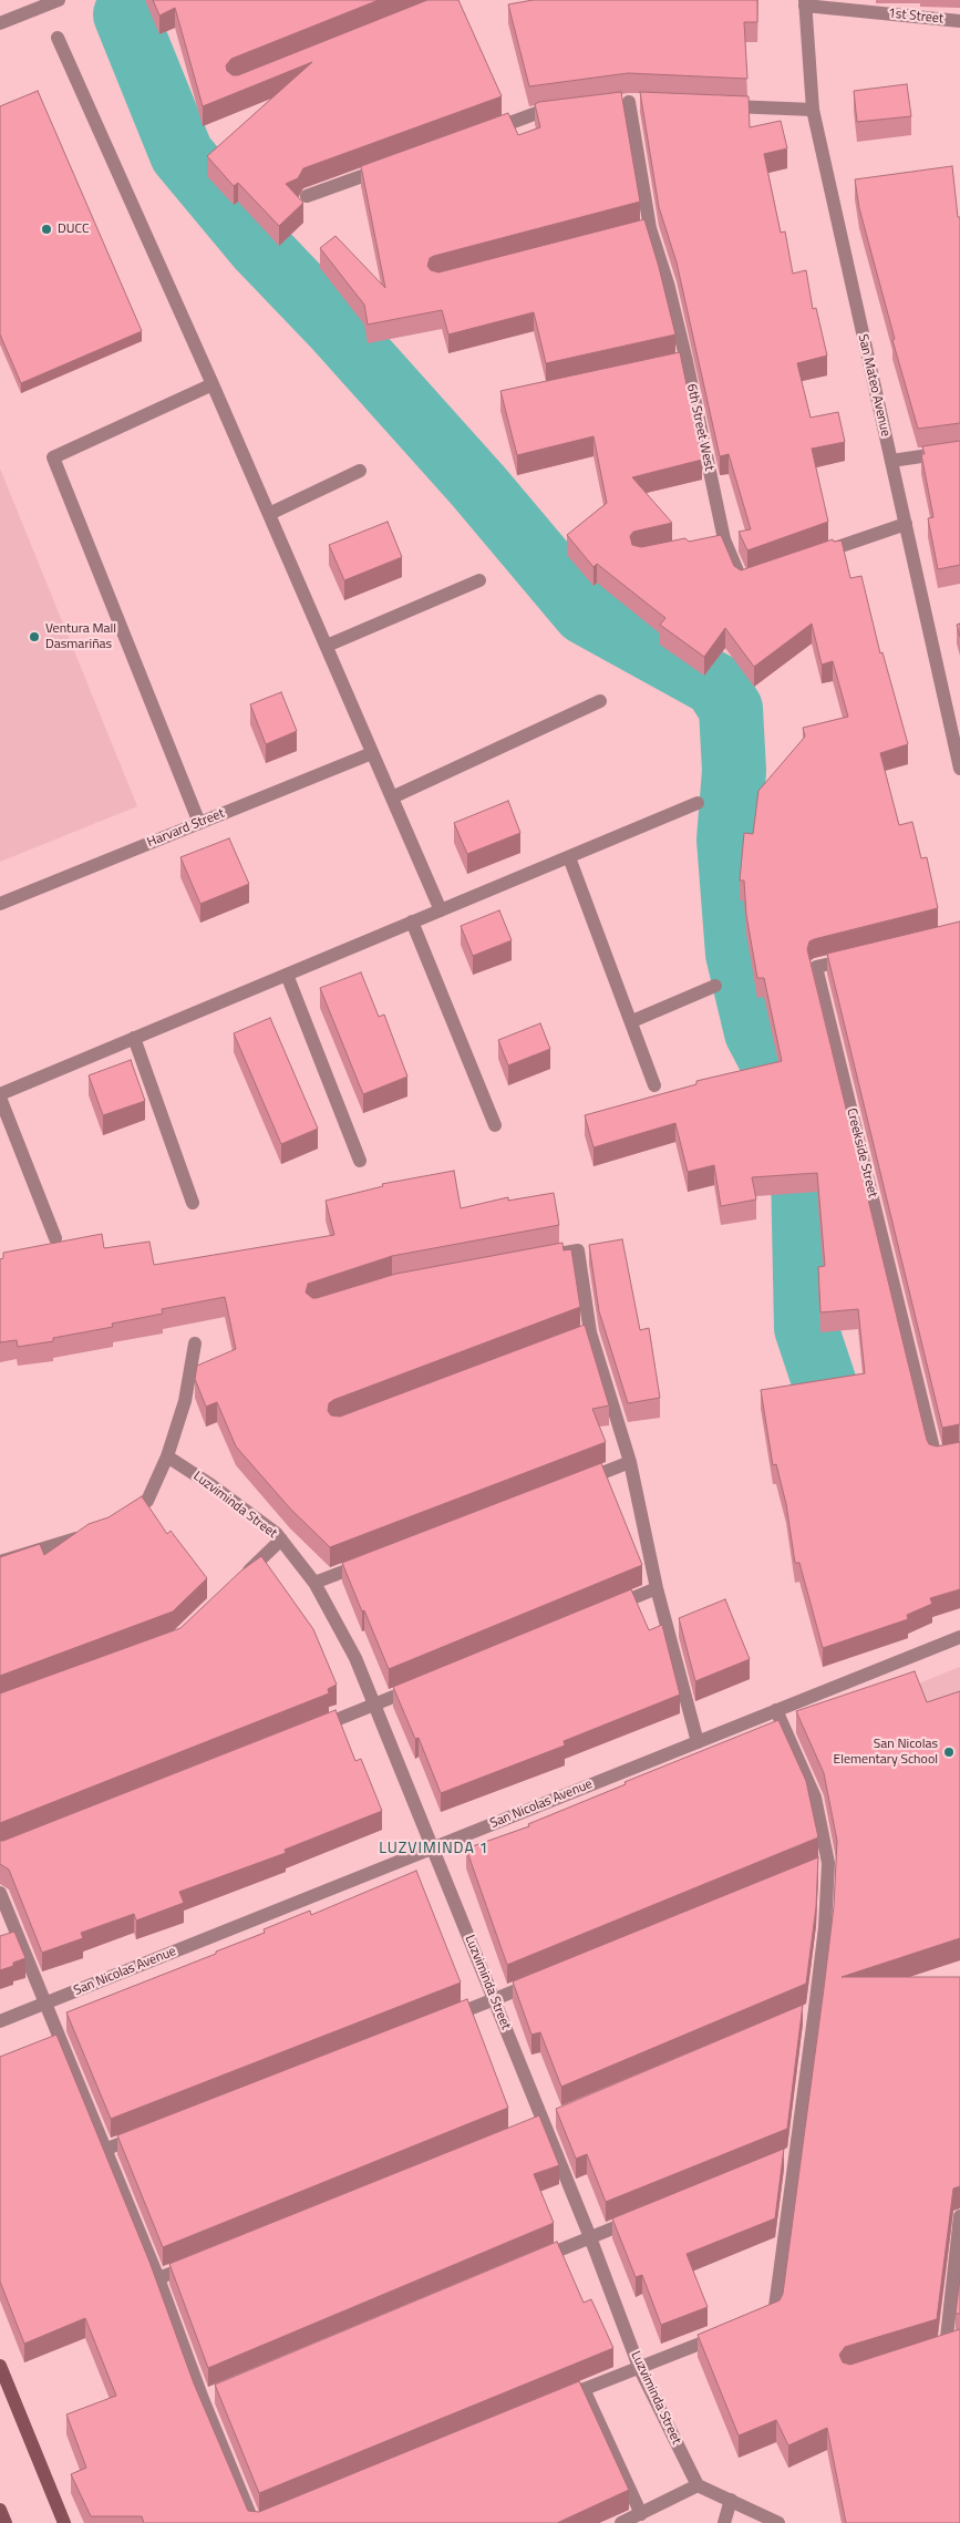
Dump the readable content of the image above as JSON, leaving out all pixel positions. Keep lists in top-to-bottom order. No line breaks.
{"streets":{"street":["1st Street","San Mateo Avenue","6th Street West","Harvard Street","Creekside Street","Luzviminda Street","San Nicolas Avenue"]},"crossings":[["1st Street","San Mateo Avenue"],["Luzviminda Street","San Nicolas Avenue"]],"districts":["LUZVIMINDA 1"],"places":["DUCC","Ventura Mall Dasmariñas","San Nicolas Elementary School"]}
